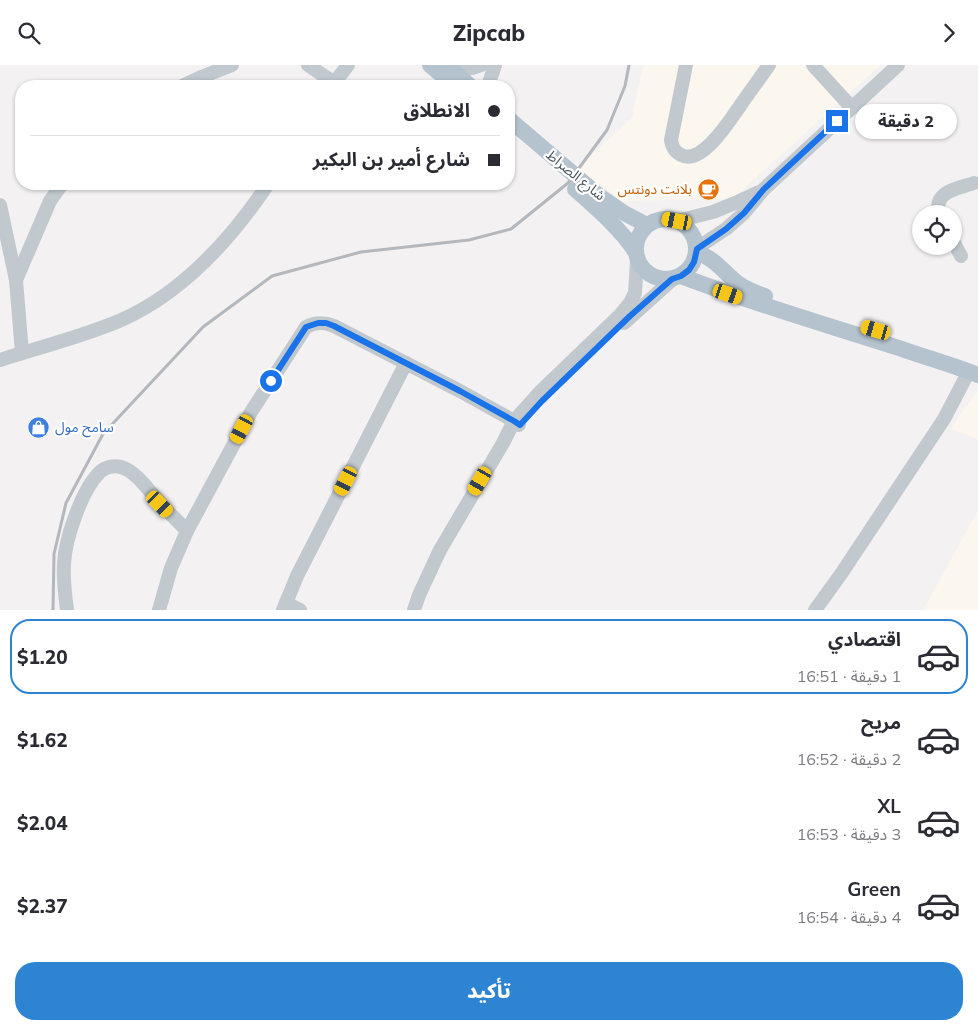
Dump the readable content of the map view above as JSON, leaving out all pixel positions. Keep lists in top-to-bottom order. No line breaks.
{"streets":{"main road":["شارع الصراط"]},"places":{"cafe":["بلانت دونتس"],"shop":["سامح مول"]},"page":{"header":"Zipcab","banner":["الانطلاق","شارع أمير بن البكير"],"bubble":"2 دقيقة","list":[{"name":"اقتصادي","note":"1 دقيقة · 16:51","value":"$1.20"},{"name":"مريح","note":"2 دقيقة · 16:52","value":"$1.62"},{"name":"XL","note":"3 دقيقة · 16:53","value":"$2.04"},{"name":"Green","note":"4 دقيقة · 16:54","value":"$2.37"}],"buttons":"تأكيد"}}
